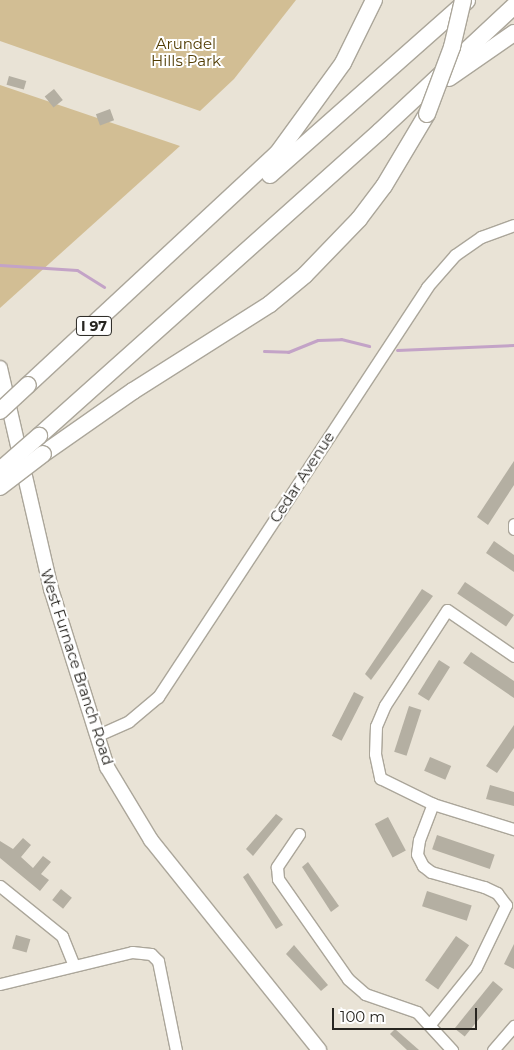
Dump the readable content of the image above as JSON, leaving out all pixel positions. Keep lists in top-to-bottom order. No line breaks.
{"streets":{"highway":["I 97"],"main road":["West Furnace Branch Road"],"street":["Cedar Avenue"]},"crossings":[["Cedar Avenue","West Furnace Branch Road"]],"parks":["Arundel Hills Park"],"scale_bar":"100 m"}
